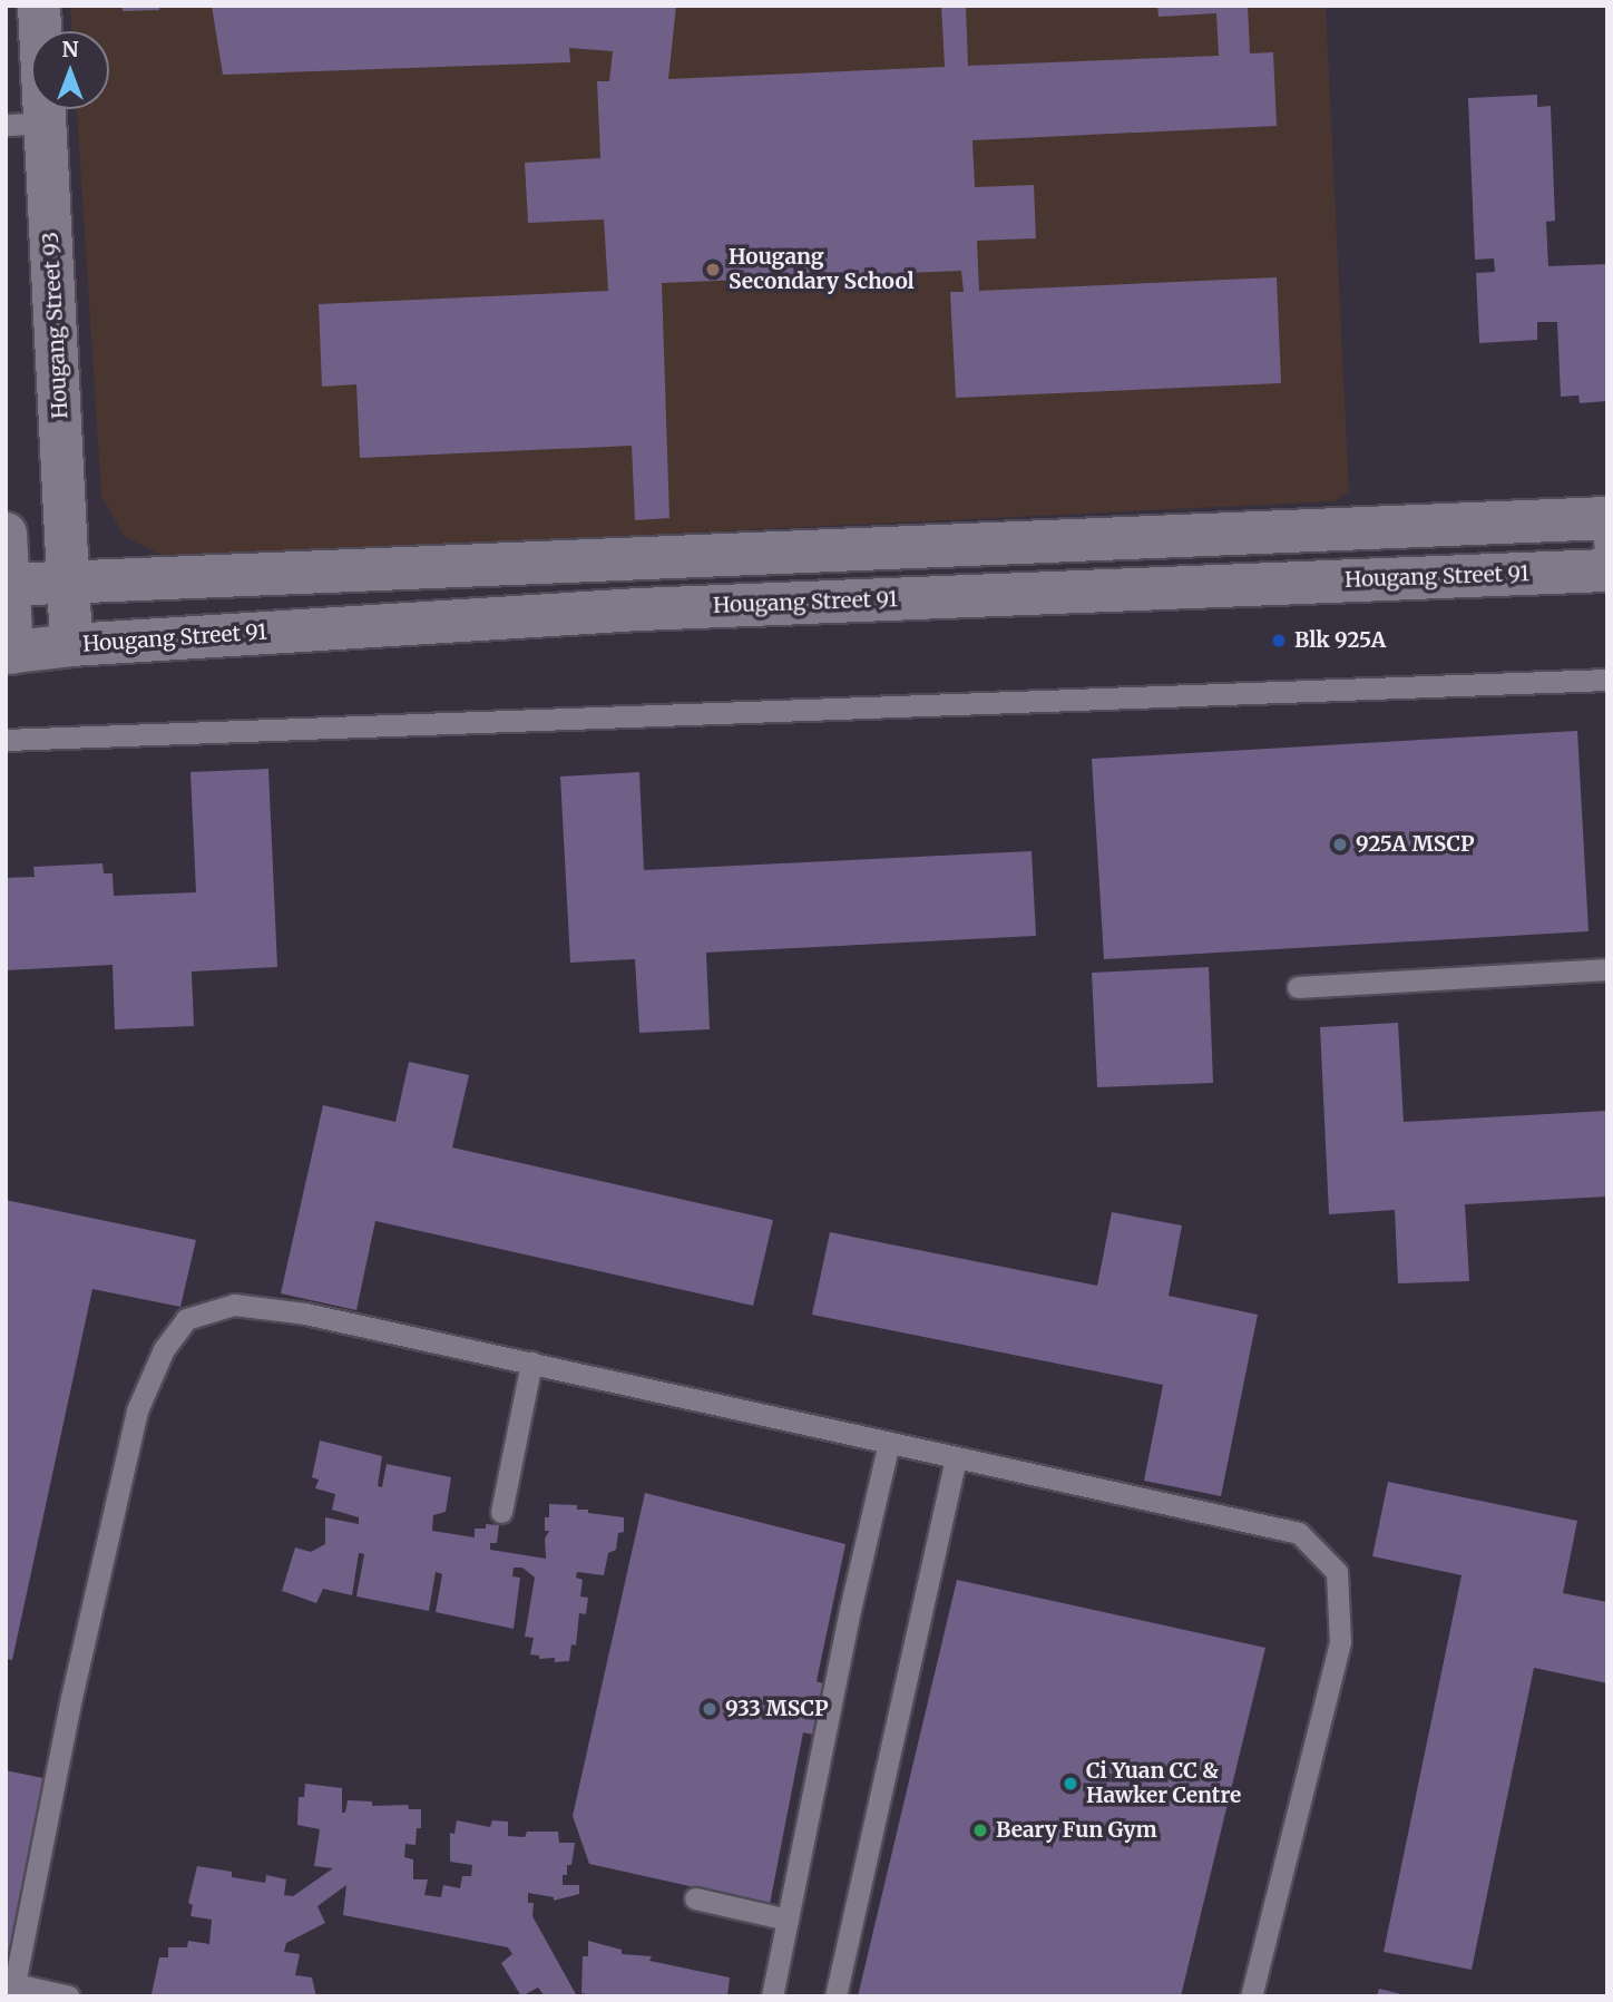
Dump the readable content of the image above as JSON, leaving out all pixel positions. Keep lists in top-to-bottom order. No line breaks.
{"streets":{"street":["Hougang Street 93","Hougang Street 91"]},"crossings":[["Hougang Street 93","Hougang Street 91"]],"places":["Hougang Secondary School","Blk 925A","925A MSCP","933 MSCP","Ci Yuan CC & Hawker Centre","Beary Fun Gym"],"north":"top"}
